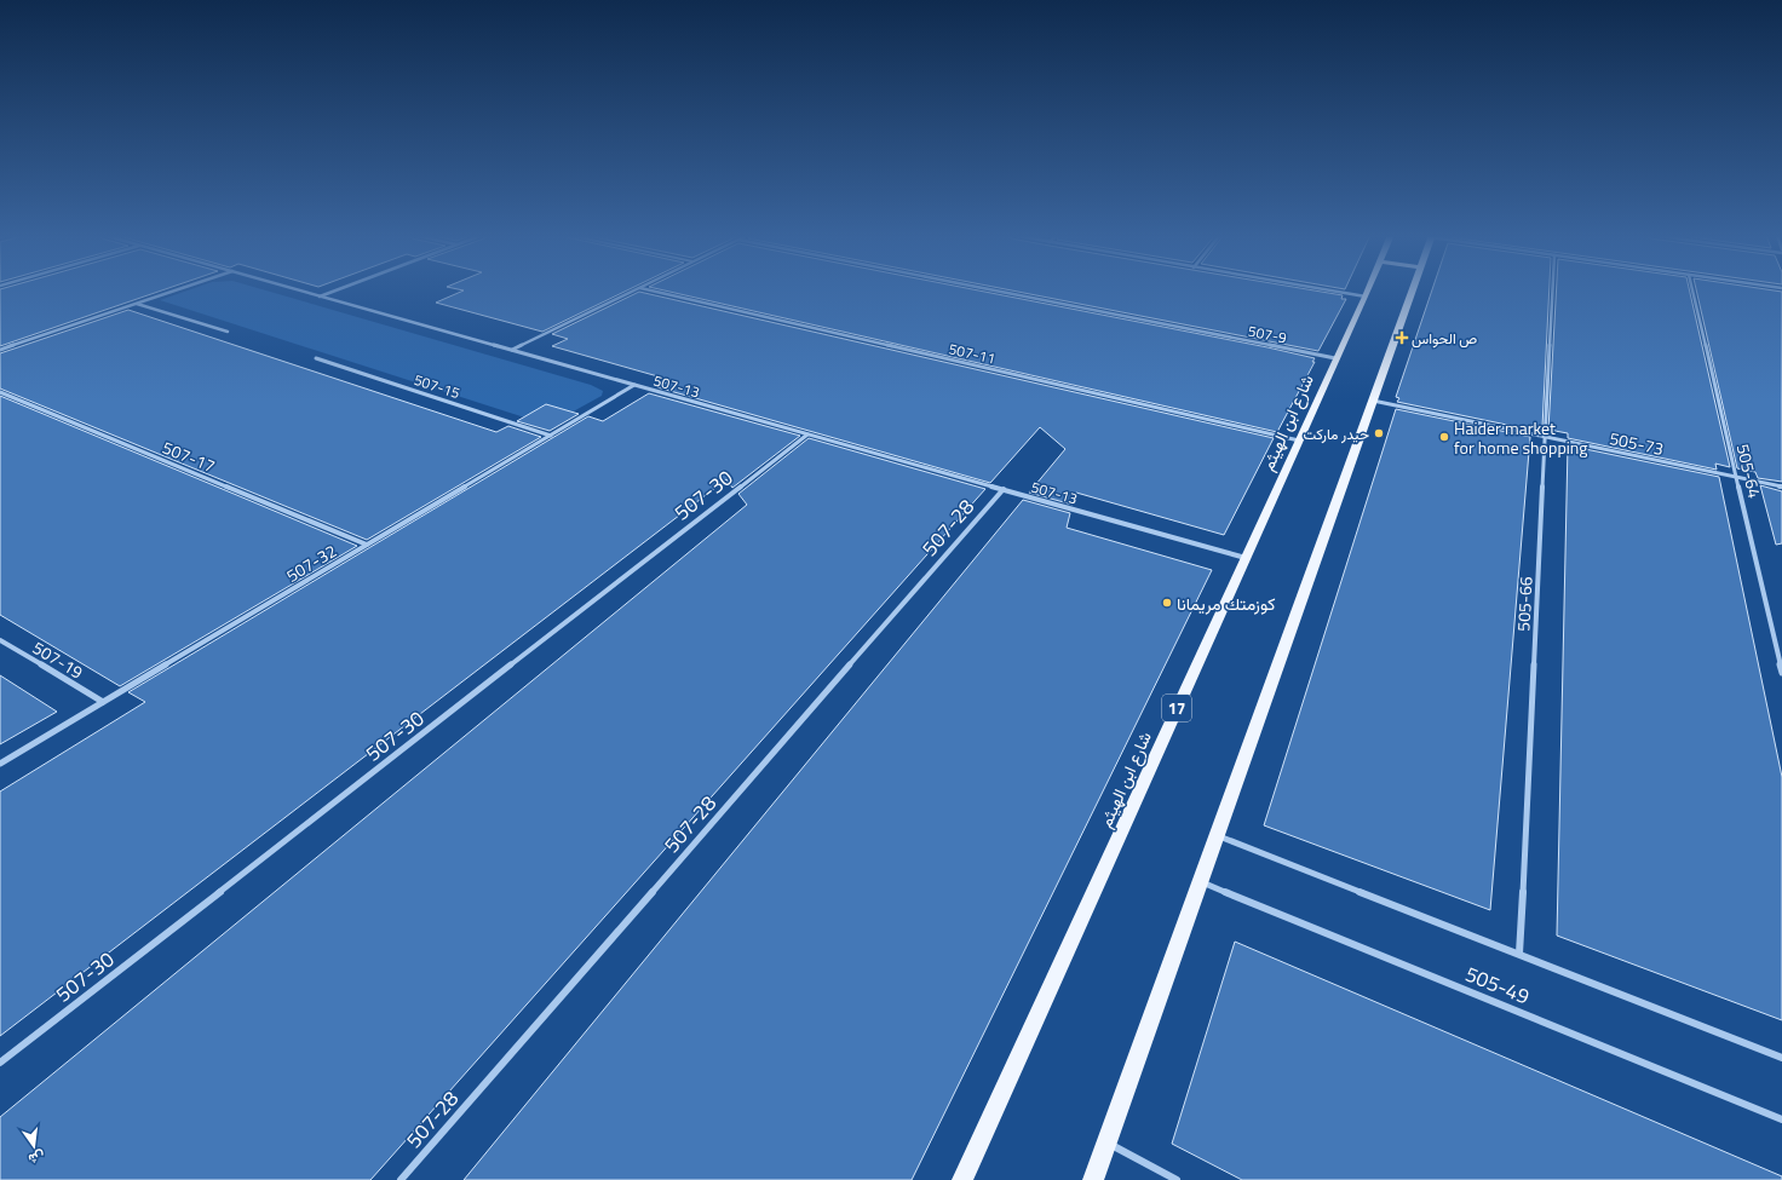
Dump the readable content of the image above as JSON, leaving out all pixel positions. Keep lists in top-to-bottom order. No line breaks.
{"streets":{"main road":["شارع ابن الهيثم","17"],"street":["507-9","507-11","507-15","507-13","505-73","507-17","505-64","507-30","507-28","507-32","505-66","507-19","505-49"]},"crossings":[["507-9","شارع ابن الهيثم"],["507-11","شارع ابن الهيثم"],["507-15","507-32"],["507-13","شارع ابن الهيثم"],["507-13","507-30"],["507-13","507-28"],["507-13","507-32"],["505-73","505-64"],["505-73","505-66"],["507-17","507-32"],["507-32","507-19"],["505-66","505-49"]],"places":{"health":["ص الحواس"],"other":["حيدر ماركت","Haider market for home shopping","كوزمتك مريمانا"]},"north":"bottom"}
